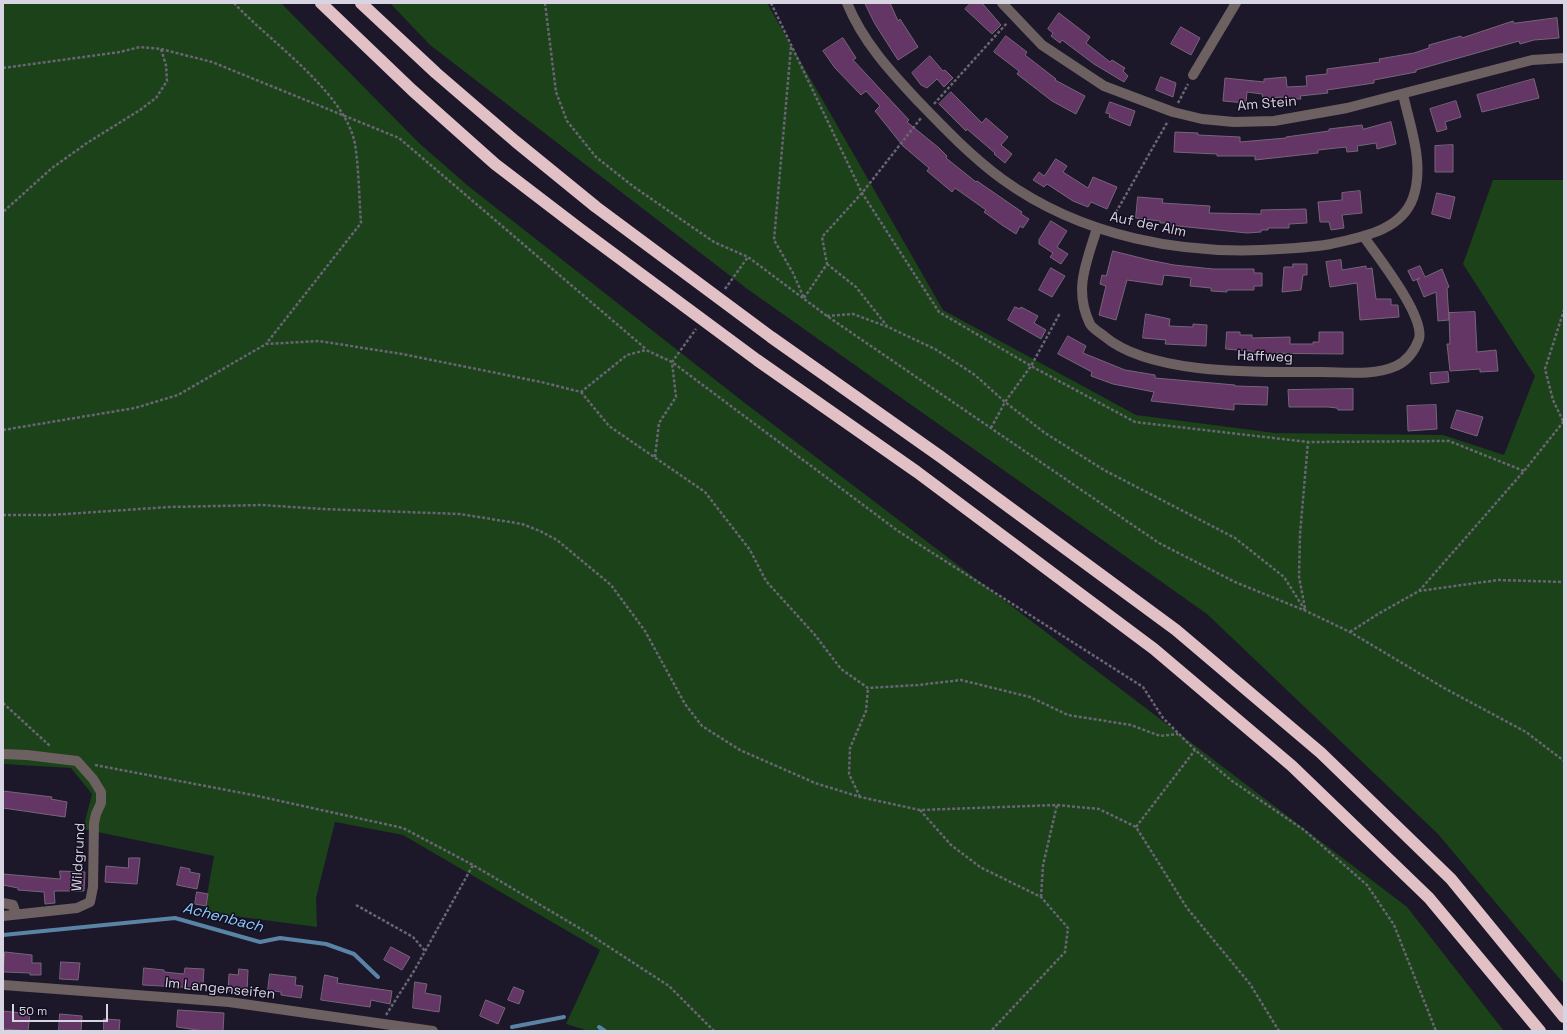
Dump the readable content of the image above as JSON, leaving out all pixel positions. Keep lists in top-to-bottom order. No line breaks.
{"streets":{"street":["Am Stein","Auf der Alm","Haffweg","Wildgrund","Im Langenseifen"]},"crossings":[["Am Stein","Auf der Alm"],["Auf der Alm","Haffweg"]],"water":["Achenbach"],"scale_bar":"50 m"}
